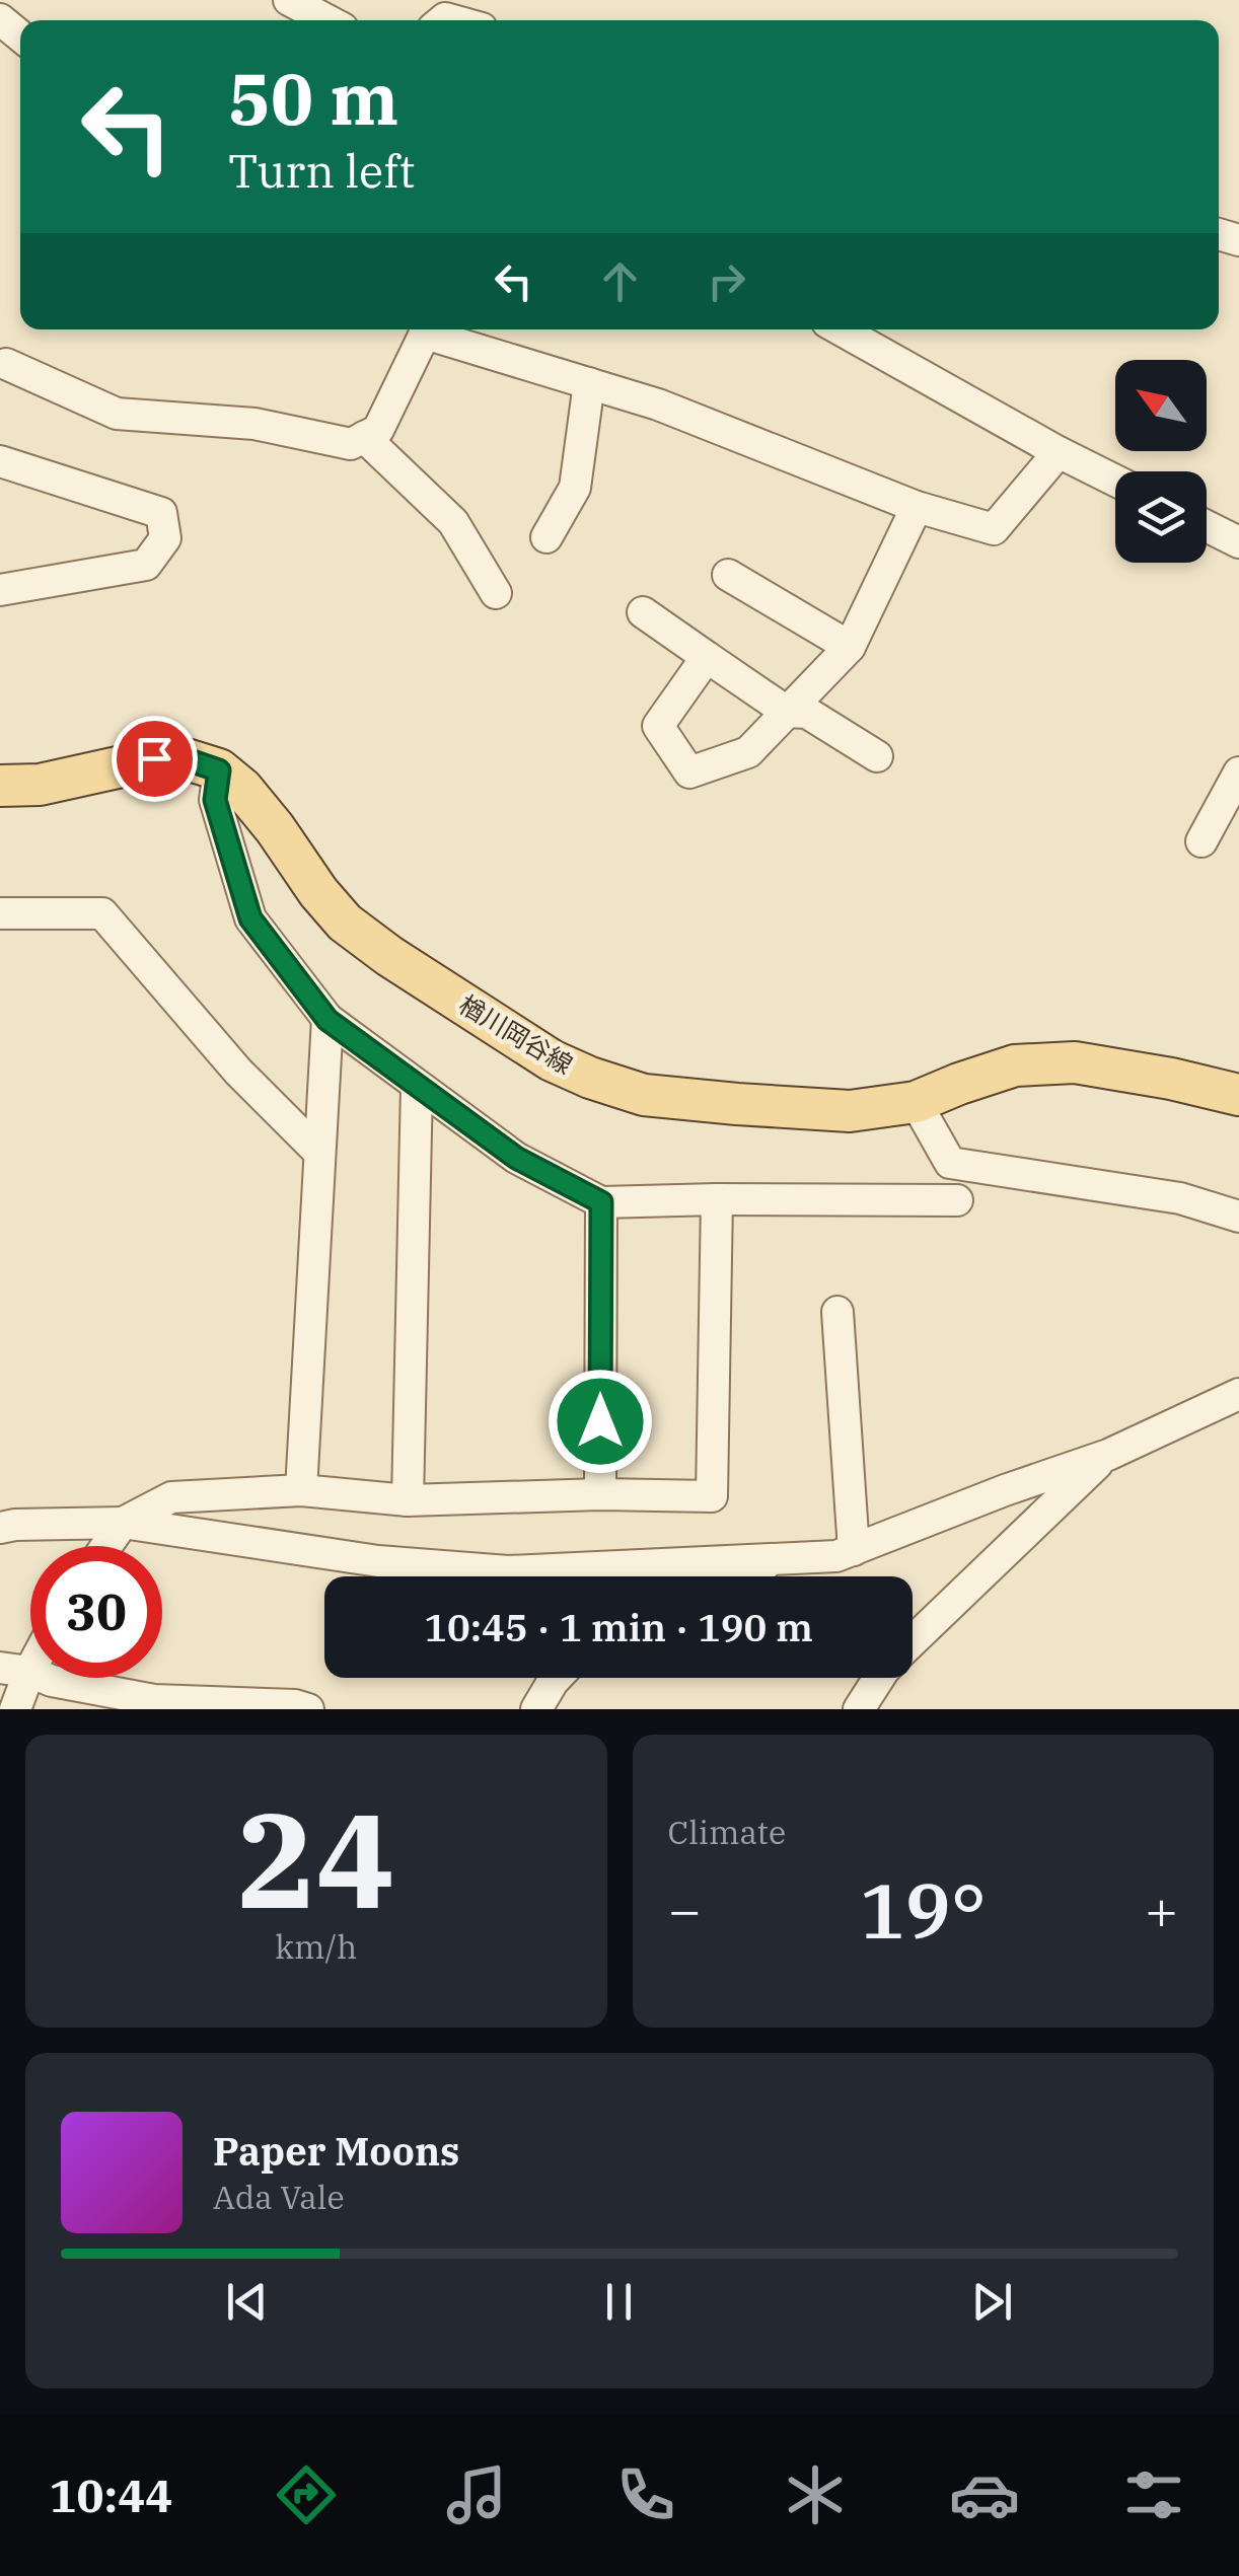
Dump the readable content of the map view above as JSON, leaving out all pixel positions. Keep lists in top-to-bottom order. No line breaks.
{"streets":{"main road":["楢川岡谷線"]},"north":"top left","page":{"turn":["50 m","Turn left"],"limit":"30","trip":"10:45 · 1 min · 190 m","tile":[["24","km/h"],"Climate"],"heat":["−","19°","+"],"song":["Paper Moons","Ada Vale"],"tabs":"10:44"}}
